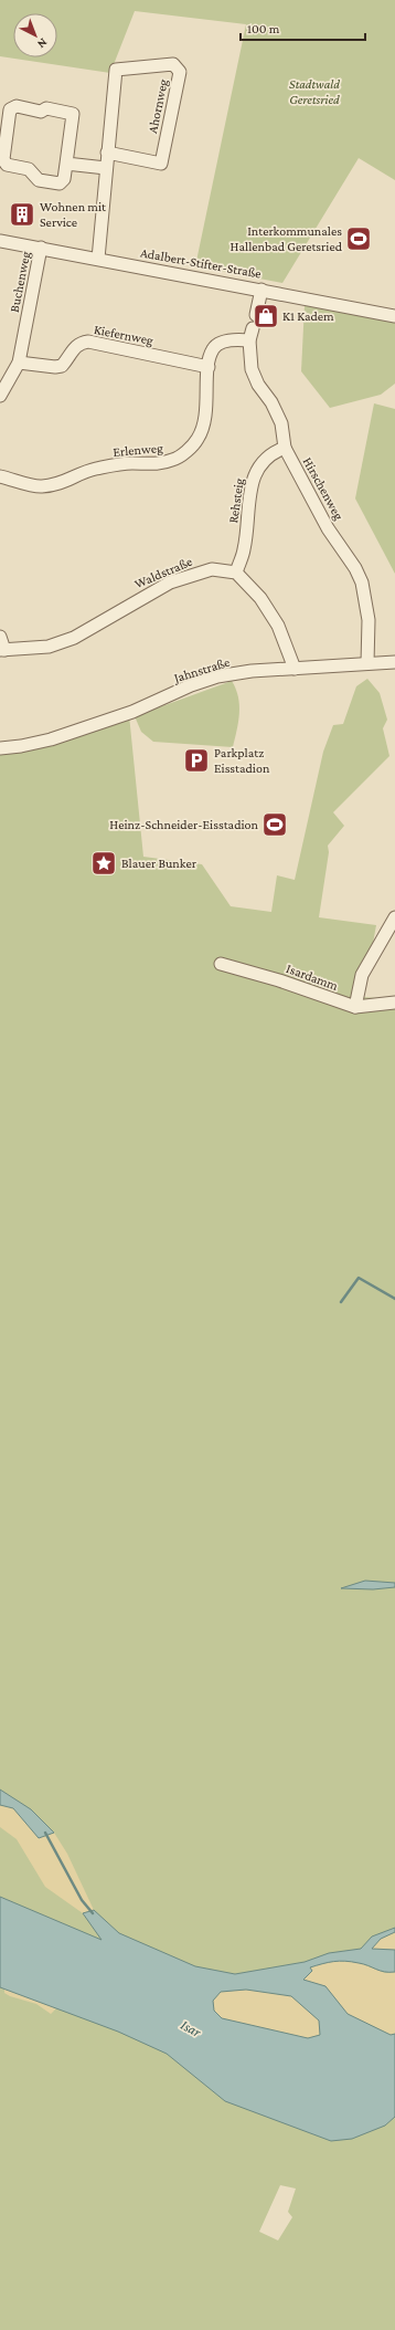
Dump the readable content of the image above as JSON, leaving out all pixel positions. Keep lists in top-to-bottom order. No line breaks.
{"streets":{"street":["Ahornweg","Adalbert-Stifter-Straße","Buchenweg","Kiefernweg","Erlenweg","Hirschenweg","Rehsteig","Waldstraße","Jahnstraße","Isardamm"]},"crossings":[["Ahornweg","Adalbert-Stifter-Straße"],["Adalbert-Stifter-Straße","Buchenweg"],["Buchenweg","Kiefernweg"],["Kiefernweg","Erlenweg"],["Erlenweg","Hirschenweg"],["Hirschenweg","Rehsteig"],["Hirschenweg","Jahnstraße"],["Rehsteig","Waldstraße"]],"water":["Isar"],"parks":["Stadtwald Geretsried"],"places":{"building":["Wohnen mit Service"],"sports":["Interkommunales Hallenbad Geretsried","Heinz-Schneider-Eisstadion"],"shop":["K1 Kadem"],"parking":["Parkplatz Eisstadion"],"place":["Blauer Bunker"]},"scale_bar":"100 m","north":"bottom right"}
